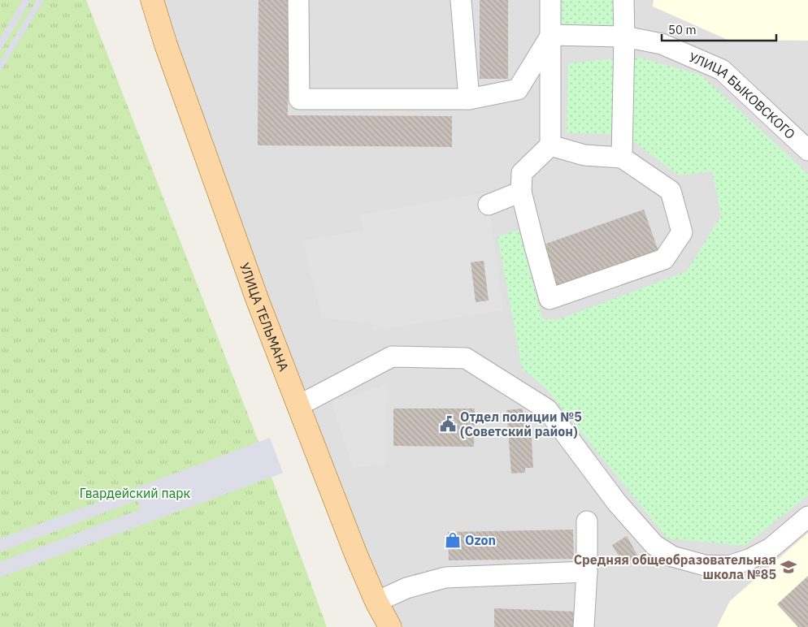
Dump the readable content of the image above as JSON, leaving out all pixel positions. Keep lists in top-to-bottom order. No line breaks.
{"streets":{"main road":["УЛИЦА ТЕЛЬМАНА"],"street":["УЛИЦА БЫКОВСКОГО"]},"parks":["Гвардейский парк"],"places":{"public building":["Отдел полиции №5 (Советский район)"],"shop":["Ozon"],"school or university":["Средняя общеобразовательная школа №85"]},"scale_bar":"50 m"}
